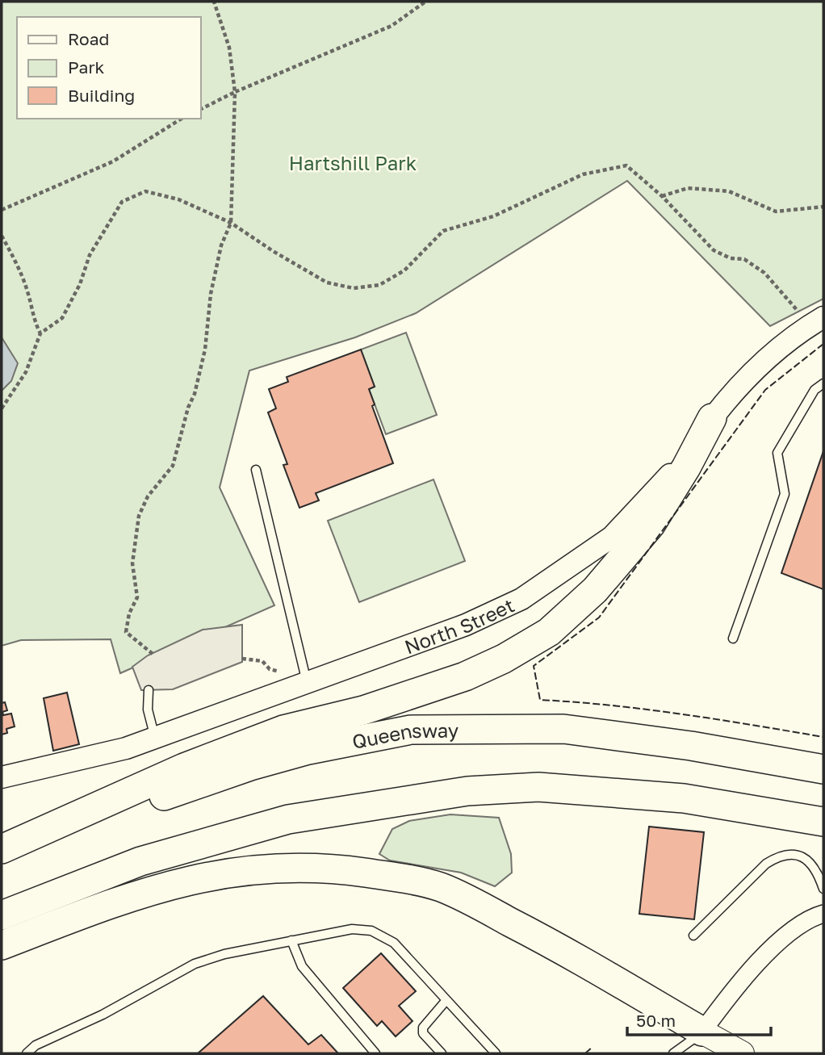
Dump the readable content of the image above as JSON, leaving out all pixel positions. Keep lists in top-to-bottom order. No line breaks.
{"streets":{"highway":["Queensway"],"street":["North Street"]},"parks":["Hartshill Park"],"legend":["Road","Park","Building"],"scale_bar":"50 m"}
